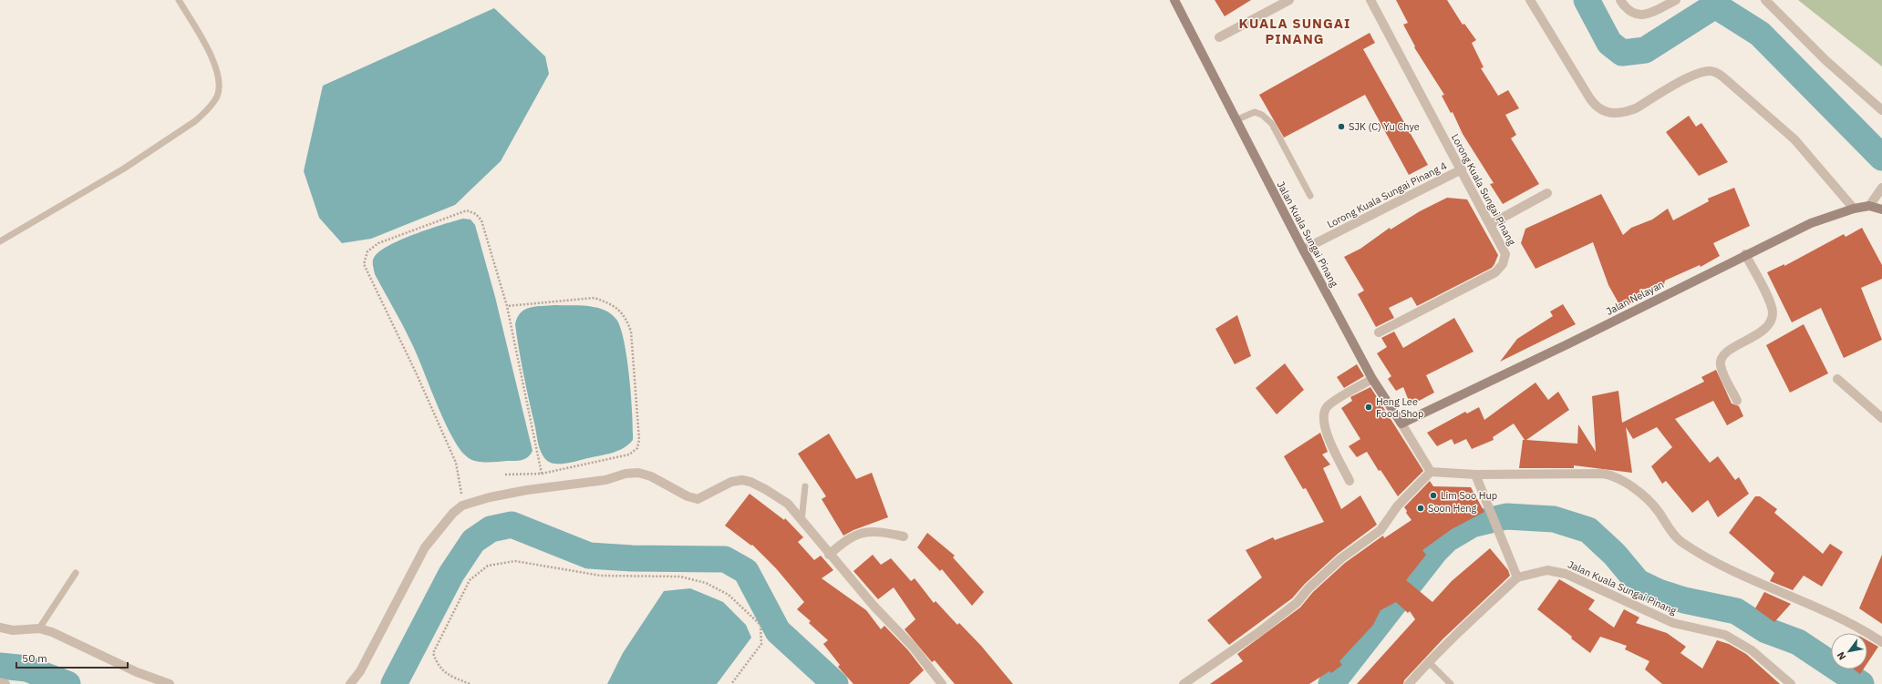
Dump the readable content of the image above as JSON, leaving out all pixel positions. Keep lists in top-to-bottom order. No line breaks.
{"streets":{"street":["Lorong Kuala Sungai Pinang","Lorong Kuala Sungai Pinang 4","Jalan Kuala Sungai Pinang","Jalan Nelayan"]},"crossings":[["Lorong Kuala Sungai Pinang","Lorong Kuala Sungai Pinang 4"],["Lorong Kuala Sungai Pinang 4","Jalan Kuala Sungai Pinang"],["Jalan Kuala Sungai Pinang","Jalan Nelayan"]],"districts":["KUALA SUNGAI PINANG"],"places":["SJK (C) Yu Chye","Heng Lee Food Shop","Lim Soo Hup","Soon Heng"],"scale_bar":"50 m","north":"bottom left"}
